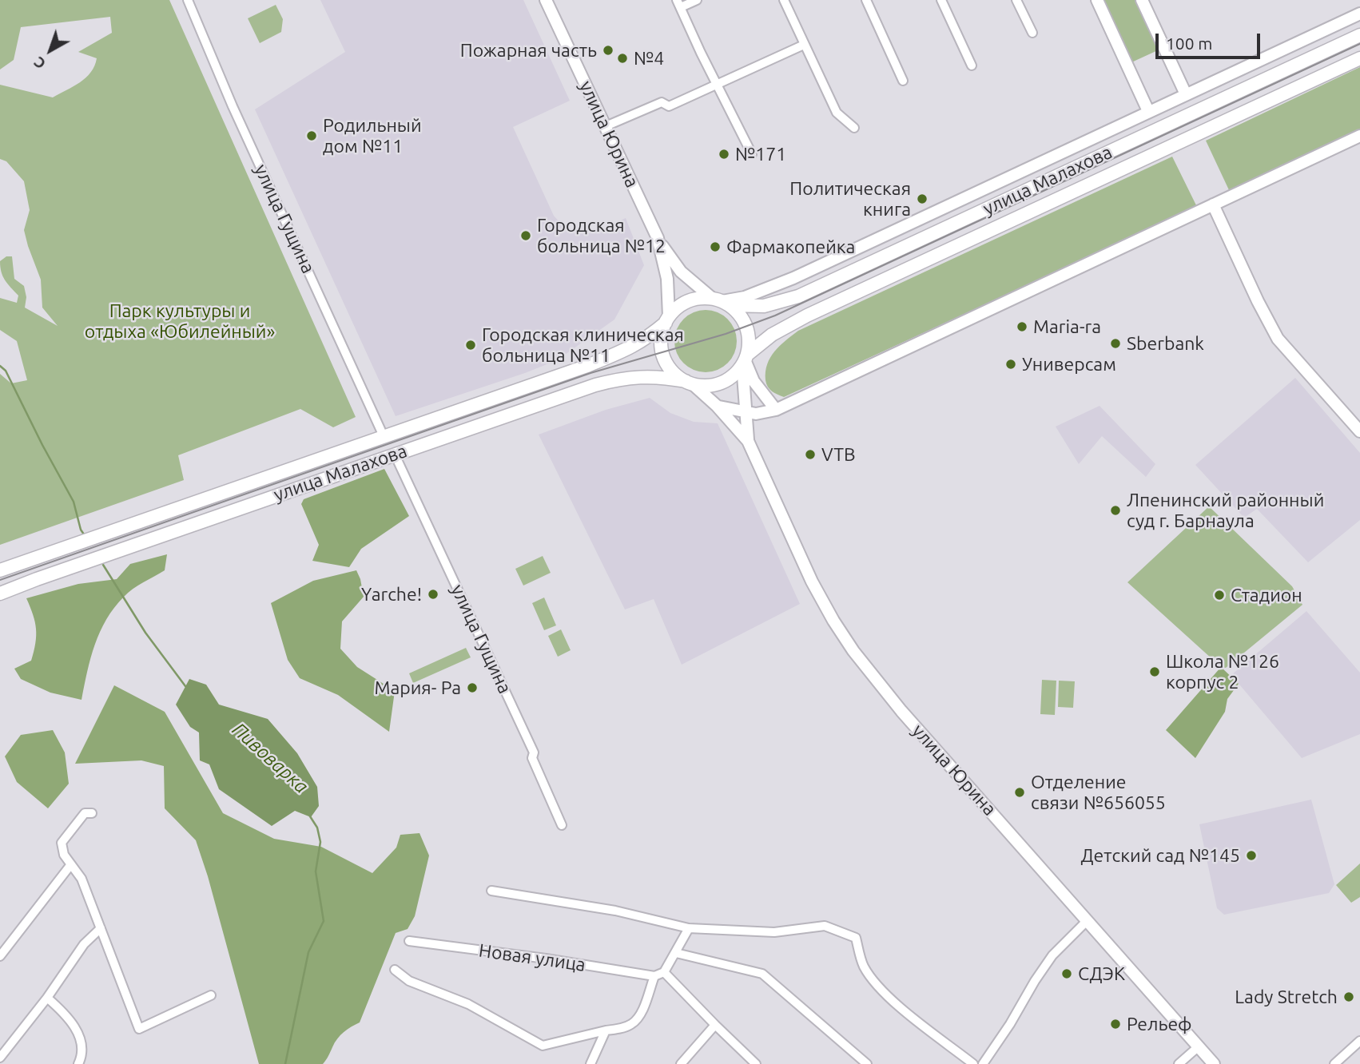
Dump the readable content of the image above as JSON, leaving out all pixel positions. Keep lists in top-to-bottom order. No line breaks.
{"streets":{"main road":["улица Малахова"],"street":["улица Юрина","улица Гущина","Новая улица"]},"crossings":[["улица Юрина","улица Малахова"],["улица Малахова","улица Гущина"]],"water":["Пивоварка"],"parks":["Парк культуры и отдыха «Юбилейный»"],"places":["Пожарная часть","№4","Родильный дом №11","№171","Политическая книга","Городская больница №12","Фармакопейка","Maria-ra","Sberbank","Городская клиническая больница №11","Универсам","VTB","Лпенинский районный суд г. Барнаула","Yarche!","Стадион","Школа №126 корпус 2","Мария- Ра","Отделение связи №656055","Детский сад №145","СДЭК","Lady Stretch","Рельеф"],"scale_bar":"100 m","north":"bottom left"}
